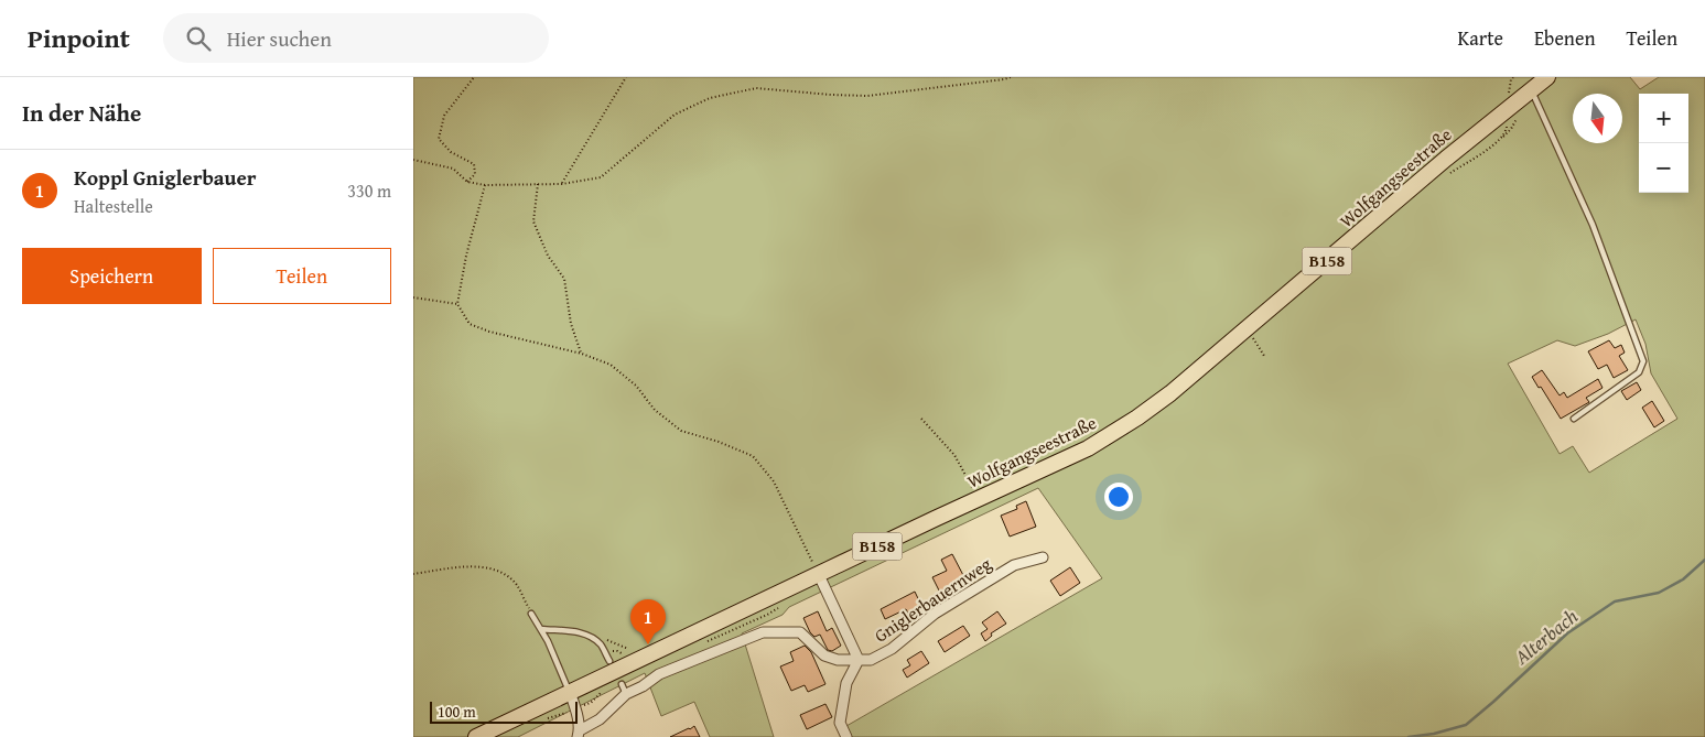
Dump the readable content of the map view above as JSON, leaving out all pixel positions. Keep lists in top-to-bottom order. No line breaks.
{"streets":{"main road":["Wolfgangseestraße","B158"],"street":["Gniglerbauernweg"]},"water":["Alterbach"],"scale_bar":"100 m","north":"bottom","page":{"header":"Pinpoint","search":"Hier suchen","nav":["Karte","Ebenen","Teilen"],"heading":"In der Nähe","map_buttons":["+","−"],"list":[{"mark":"1","name":"Koppl Gniglerbauer","note":"Haltestelle","value":"330 m"}],"buttons":["Speichern","Teilen"],"pins":"1","scale":"100 m"}}
